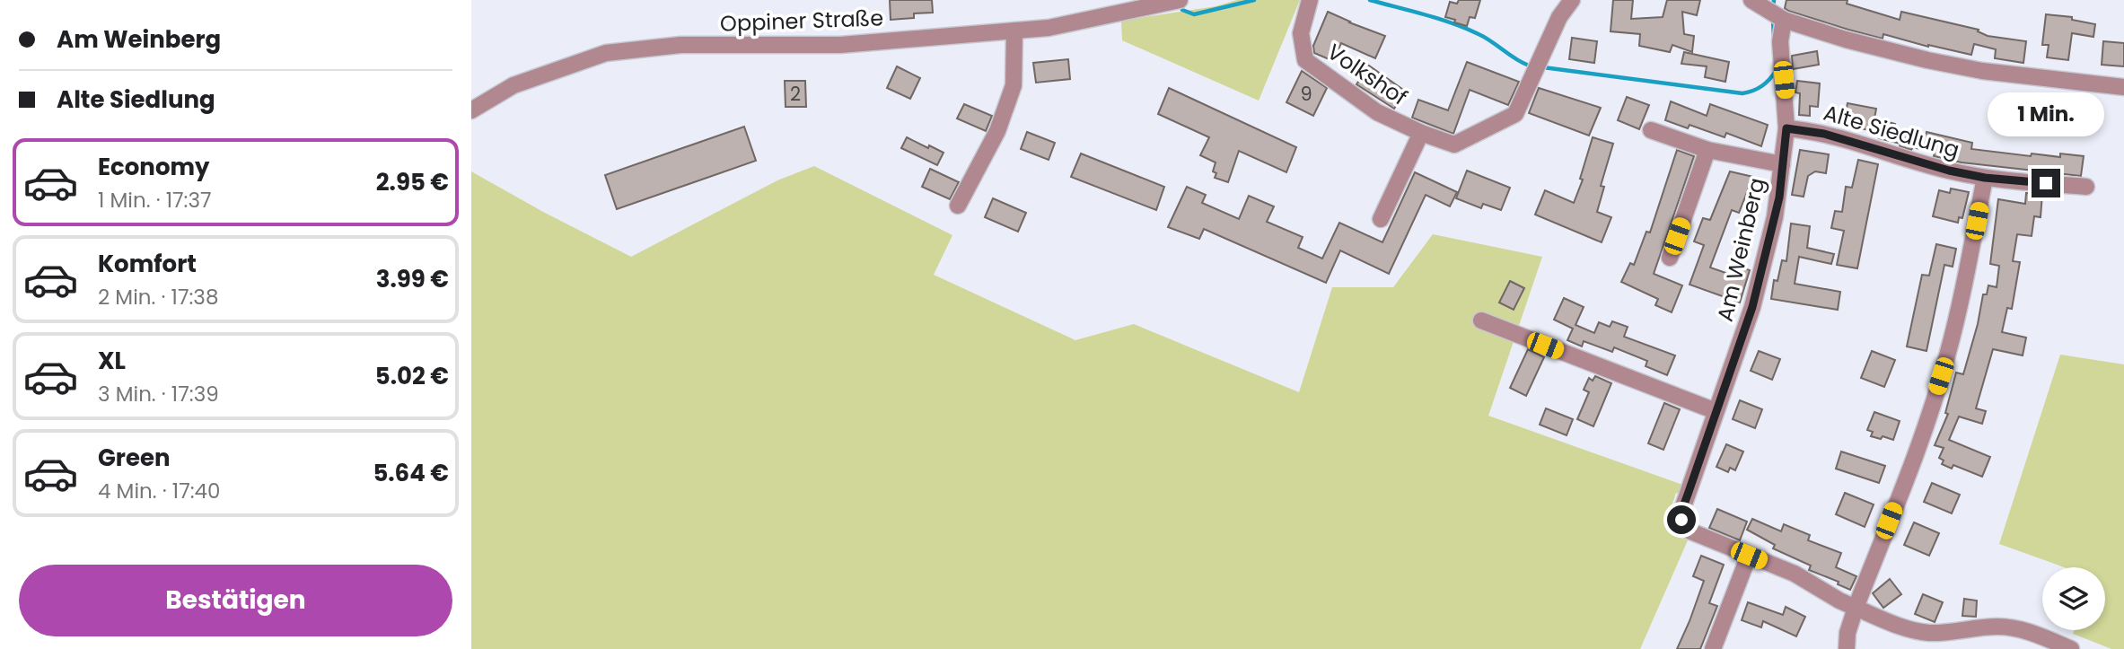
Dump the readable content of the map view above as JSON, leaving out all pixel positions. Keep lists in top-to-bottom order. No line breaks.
{"streets":{"street":["Oppiner Straße","Volkshof","Alte Siedlung","Am Weinberg"]},"crossings":[["Alte Siedlung","Am Weinberg"]],"house_numbers":["2","9"],"page":{"banner":["Am Weinberg","Alte Siedlung"],"bubble":"1 Min.","list":[{"name":"Economy","note":"1 Min. · 17:37","value":"2.95 €"},{"name":"Komfort","note":"2 Min. · 17:38","value":"3.99 €"},{"name":"XL","note":"3 Min. · 17:39","value":"5.02 €"},{"name":"Green","note":"4 Min. · 17:40","value":"5.64 €"}],"buttons":"Bestätigen"}}
